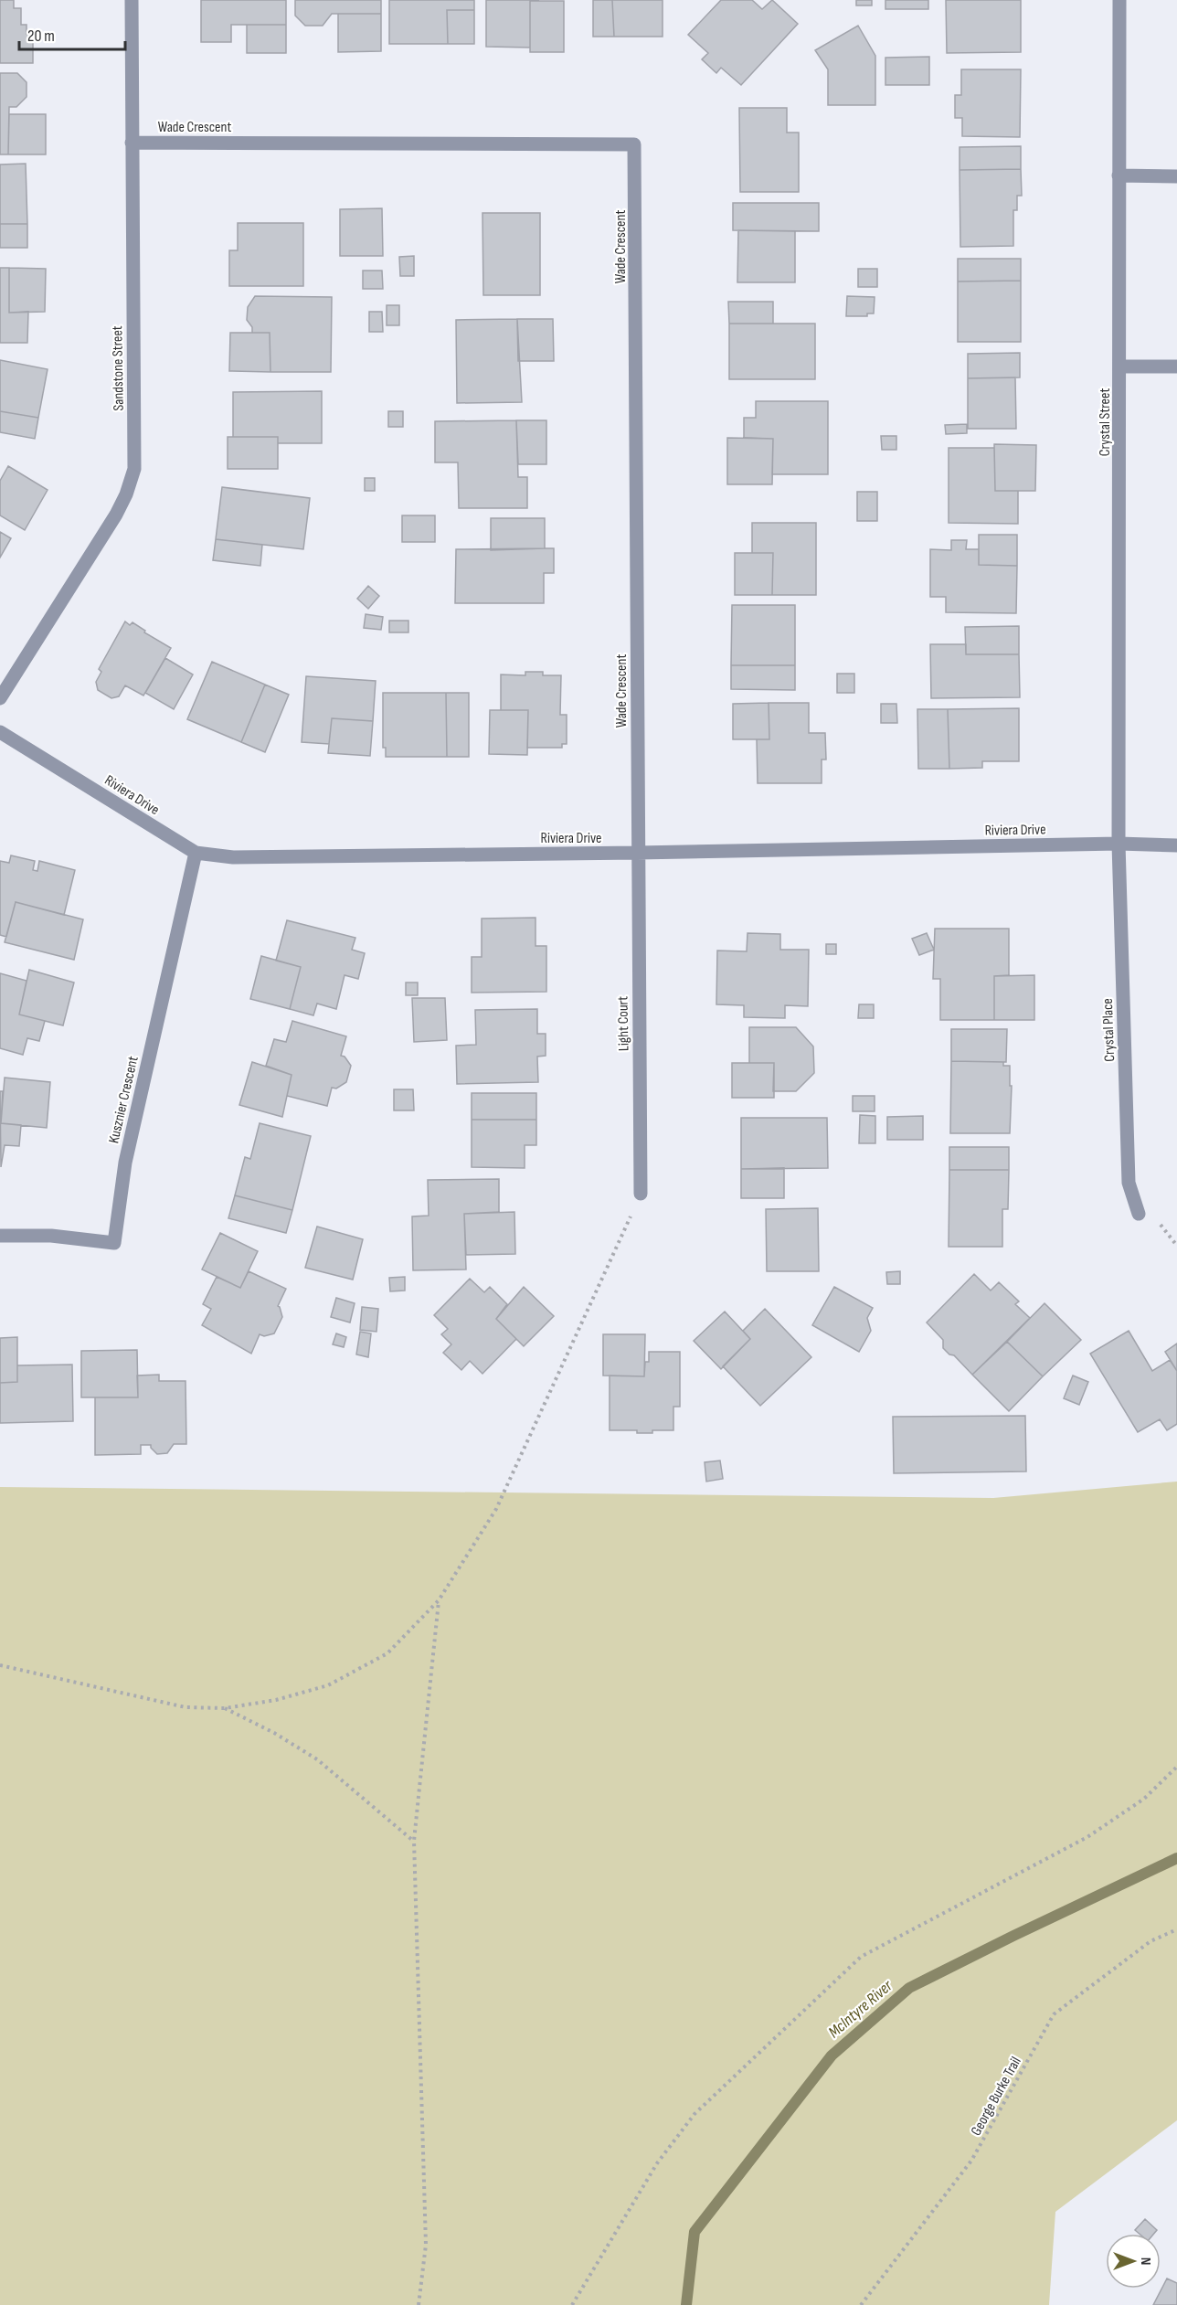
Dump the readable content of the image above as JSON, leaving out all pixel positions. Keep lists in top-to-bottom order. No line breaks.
{"streets":{"street":["Wade Crescent","Sandstone Street","Crystal Street","Riviera Drive","Light Court","Crystal Place","Kusznier Crescent"],"path":["George Burke Trail"]},"crossings":[["Wade Crescent","Sandstone Street"],["Wade Crescent","Riviera Drive"],["Wade Crescent","Light Court"],["Crystal Street","Riviera Drive"],["Crystal Street","Crystal Place"],["Riviera Drive","Light Court"],["Riviera Drive","Crystal Place"],["Riviera Drive","Kusznier Crescent"]],"water":["McIntyre River"],"scale_bar":"20 m","north":"right"}
